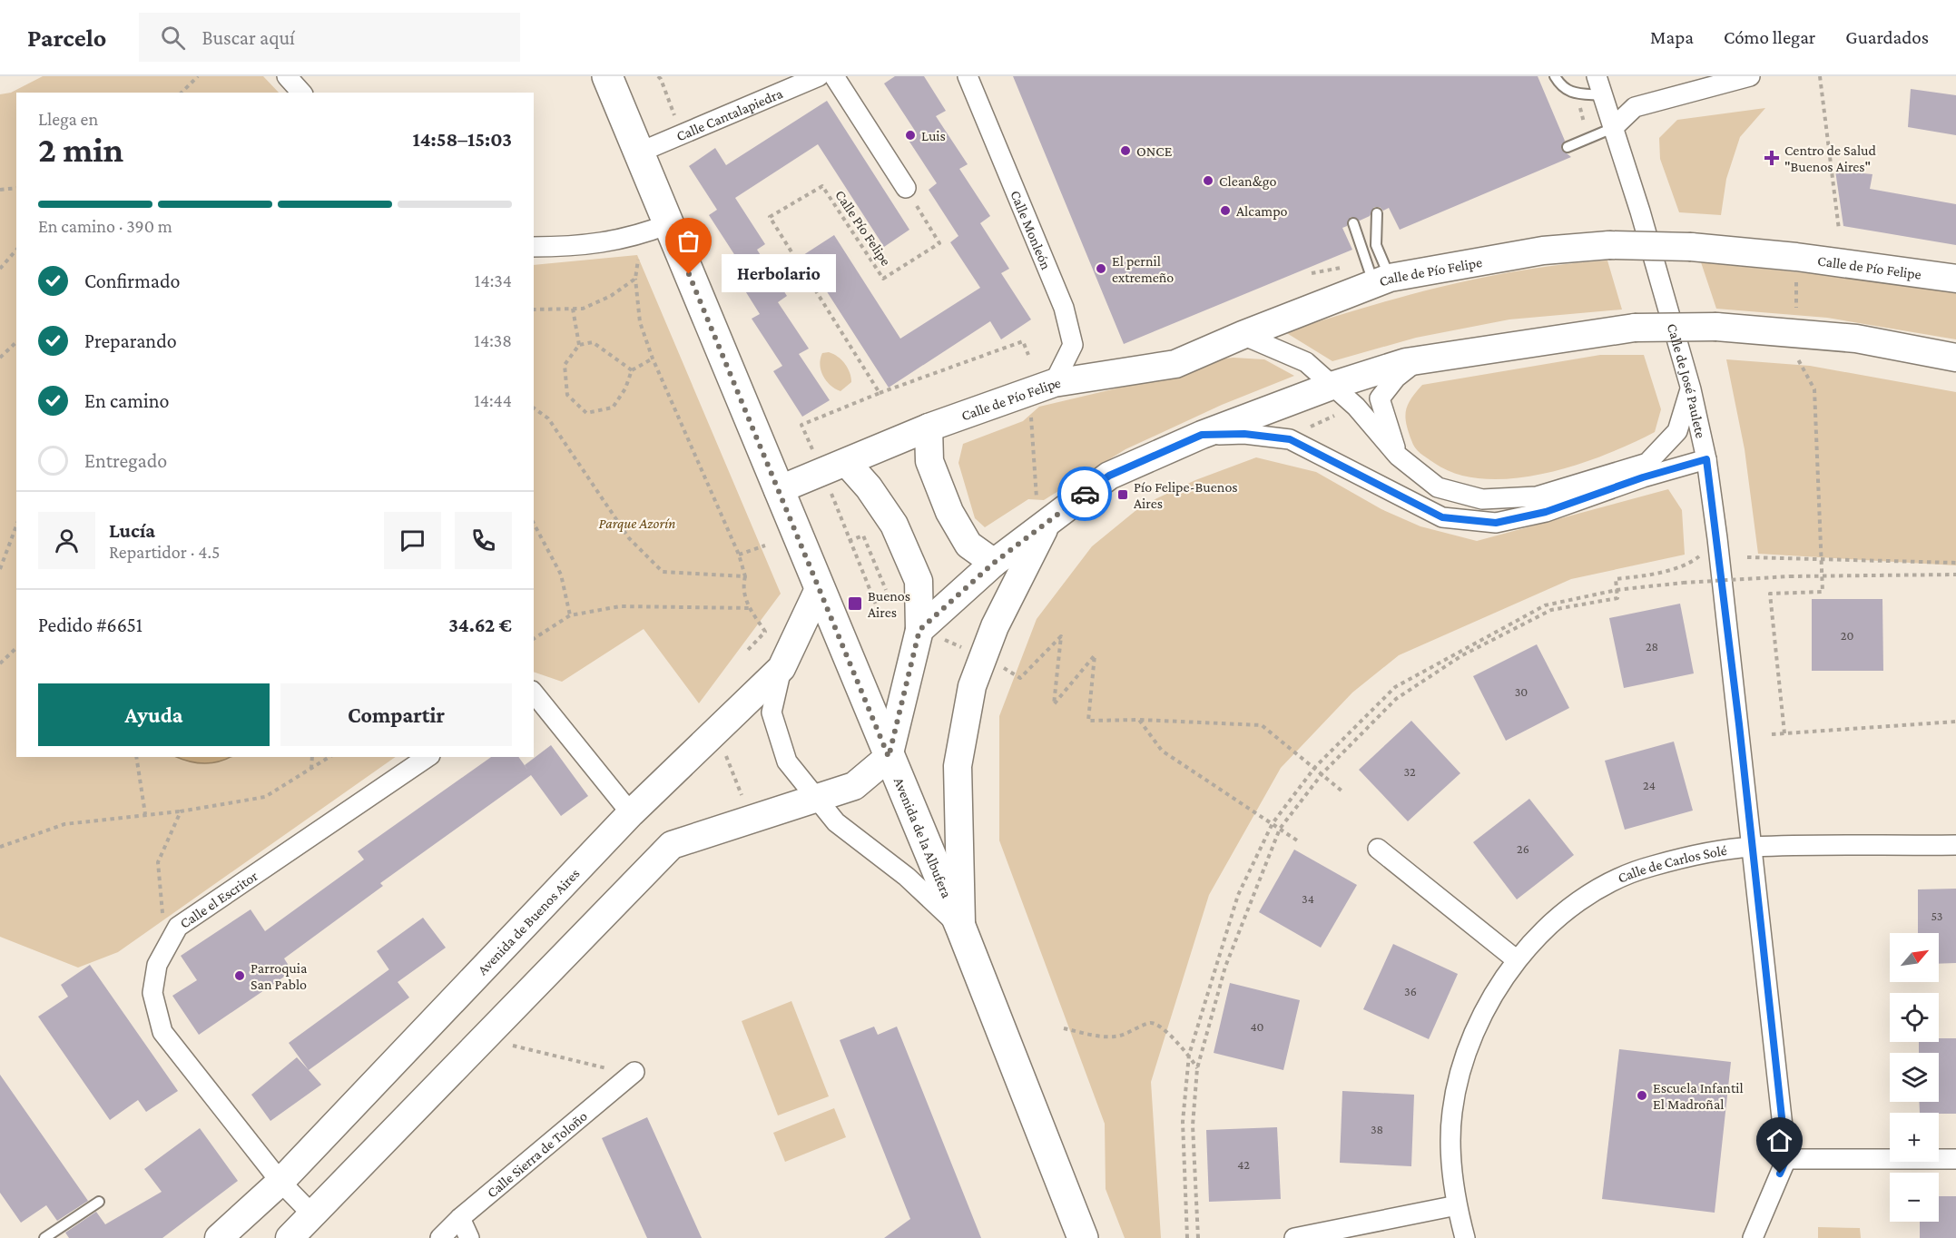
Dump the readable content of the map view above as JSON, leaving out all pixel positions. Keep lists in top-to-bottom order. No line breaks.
{"streets":{"main road":["Avenida de la Albufera"],"street":["Calle Cantalapiedra","Calle Monleón","Calle de Pío Felipe","Calle de José Paulete","Calle de Carlos Solé","Calle el Escritor","Avenida de Buenos Aires","Calle Sierra de Toloño"],"path":["Calle Pío Felipe"]},"crossings":[["Calle Cantalapiedra","Avenida de la Albufera"],["Calle Monleón","Calle de Pío Felipe"],["Calle de Pío Felipe","Avenida de la Albufera"],["Calle de José Paulete","Calle de Carlos Solé"],["Avenida de la Albufera","Avenida de Buenos Aires"],["Calle el Escritor","Avenida de Buenos Aires"]],"parks":["Parque Azorín"],"places":{"other":["Luis","ONCE","Clean&go","Alcampo","El pernil extremeño","Herbolario","Parroquia San Pablo","Escuela Infantil El Madroñal"],"health":["Centro de Salud \"Buenos Aires\""],"transit":["Pío Felipe-Buenos Aires","Buenos Aires"]},"house_numbers":["20","28","30","32","24","26","34","53","36","40","38","42"],"north":"top right","page":{"header":"Parcelo","search":"Buscar aquí","nav":["Mapa","Cómo llegar","Guardados"],"heading":["2 min","Llega en","14:58–15:03"],"panel":["Lucía","Repartidor · 4.5","Pedido #6651","34.62 €"],"bar":"En camino · 390 m","list":[["Confirmado","14:34"],["Preparando","14:38"],["En camino","14:44"],"Entregado"],"bubble":"Herbolario","buttons":["Ayuda","Compartir"],"map_buttons":["+","−"]}}
